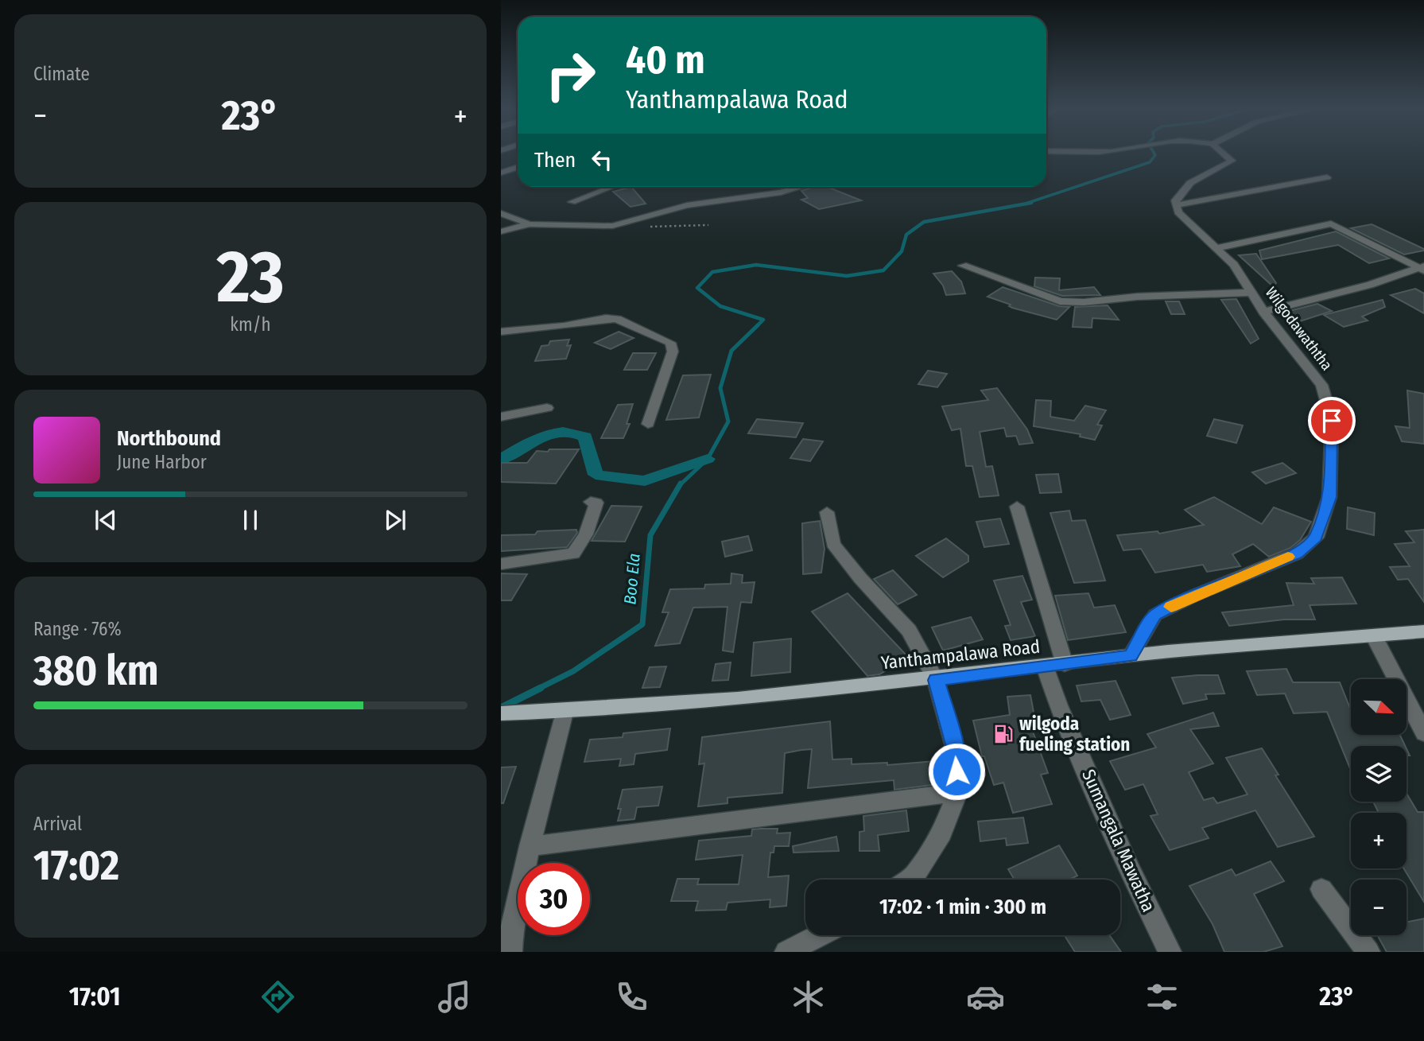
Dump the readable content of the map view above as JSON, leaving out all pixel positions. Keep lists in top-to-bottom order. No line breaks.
{"streets":{"main road":["Yanthampalawa Road"],"street":["Wilgodawaththa","Sumangala Mawatha"]},"crossings":[["Wilgodawaththa","Yanthampalawa Road"],["Yanthampalawa Road","Sumangala Mawatha"]],"water":["Boo Ela"],"places":{"fuel station":["wilgoda fueling station"]},"north":"bottom right","page":{"tile":["Climate",["23","km/h"],["Range · 76%","380 km"],["Arrival","17:02"]],"turn":["40 m","Yanthampalawa Road"],"heat":["−","23°","+"],"then":"Then","song":["Northbound","June Harbor"],"map_buttons":["+","−"],"limit":"30","trip":"17:02 · 1 min · 300 m","tabs":["17:01","23°"]}}
